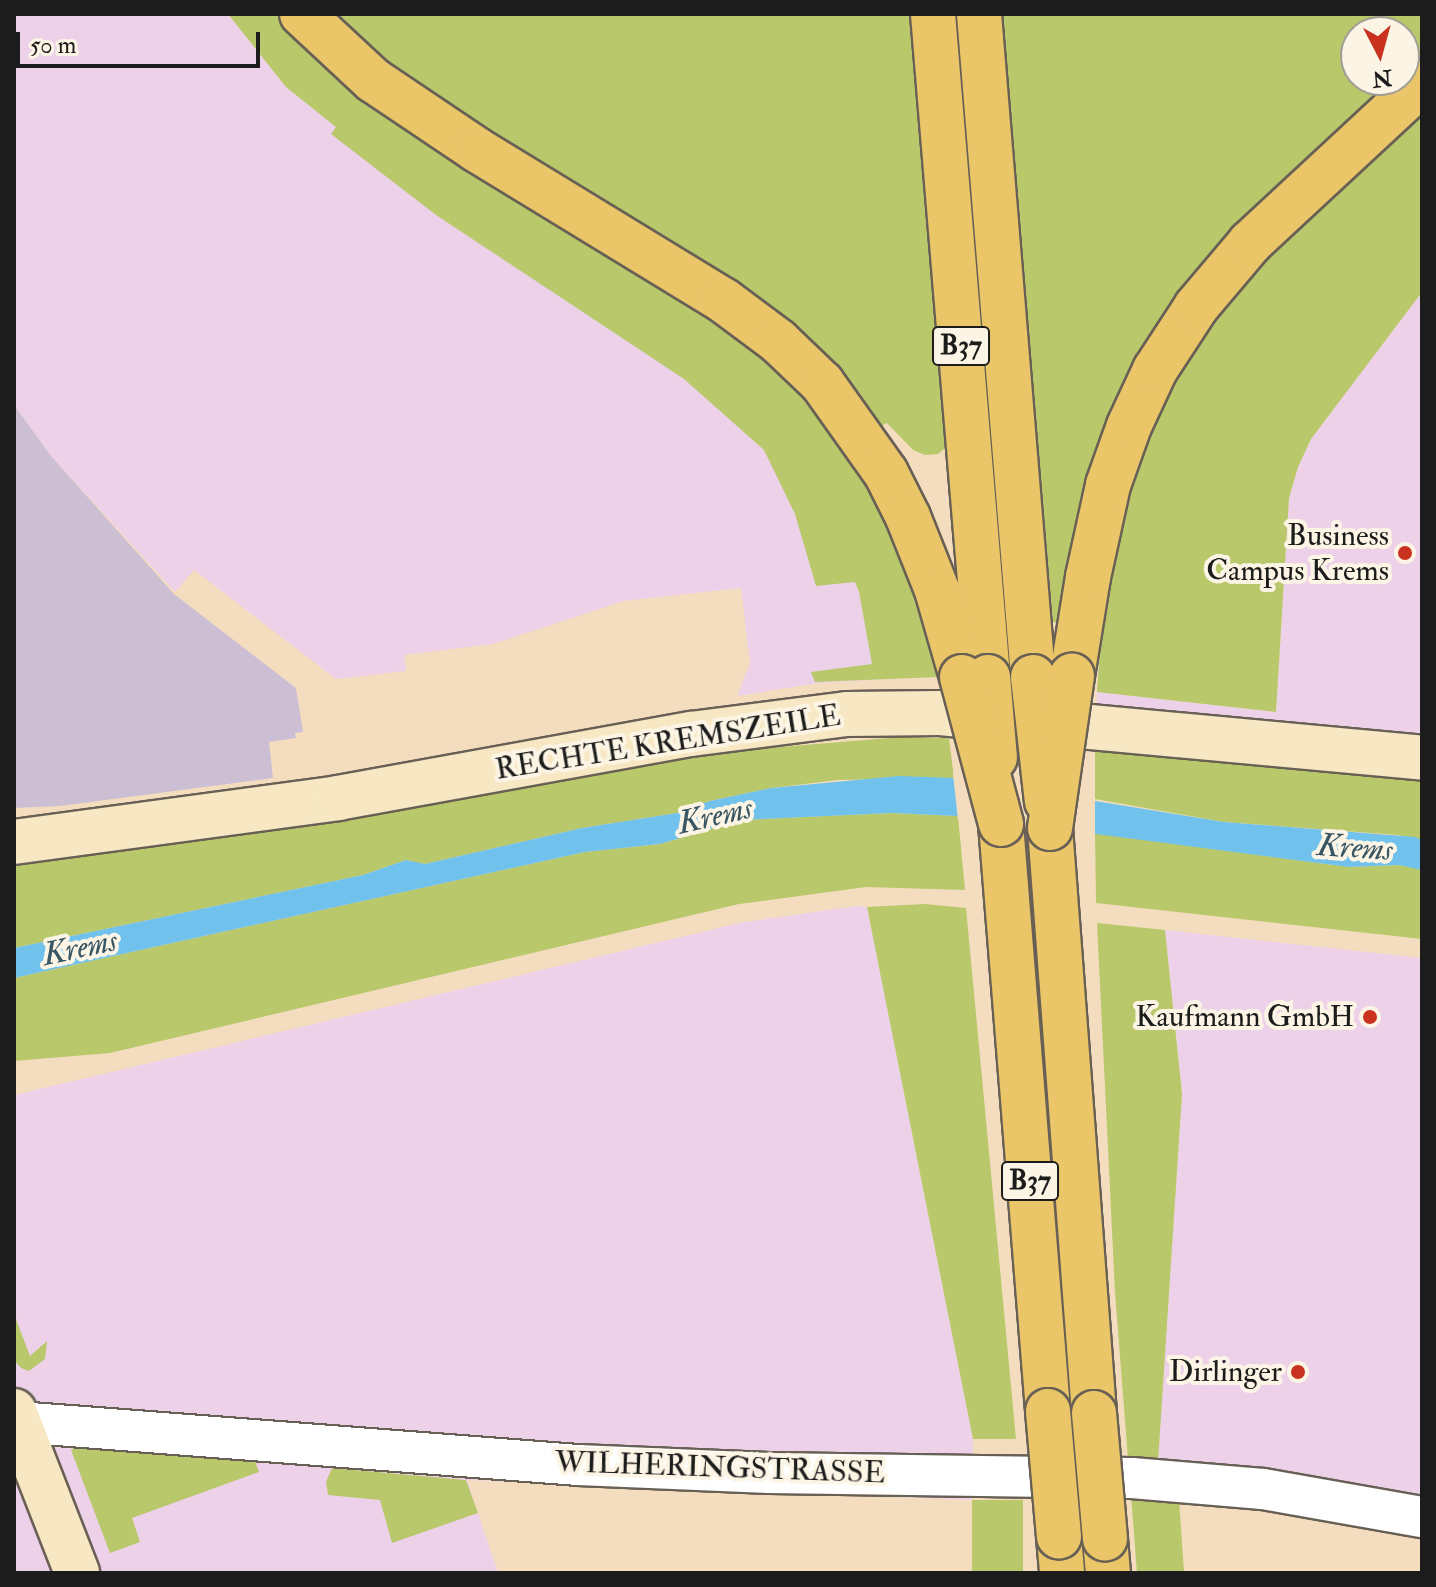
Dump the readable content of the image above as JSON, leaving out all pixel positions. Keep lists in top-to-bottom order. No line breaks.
{"streets":{"main road":["B37"],"street":["RECHTE KREMSZEILE","WILHERINGSTRASSE"]},"water":["Krems"],"places":["Business Campus Krems","Kaufmann GmbH","Dirlinger"],"scale_bar":"50 m","north":"bottom"}
